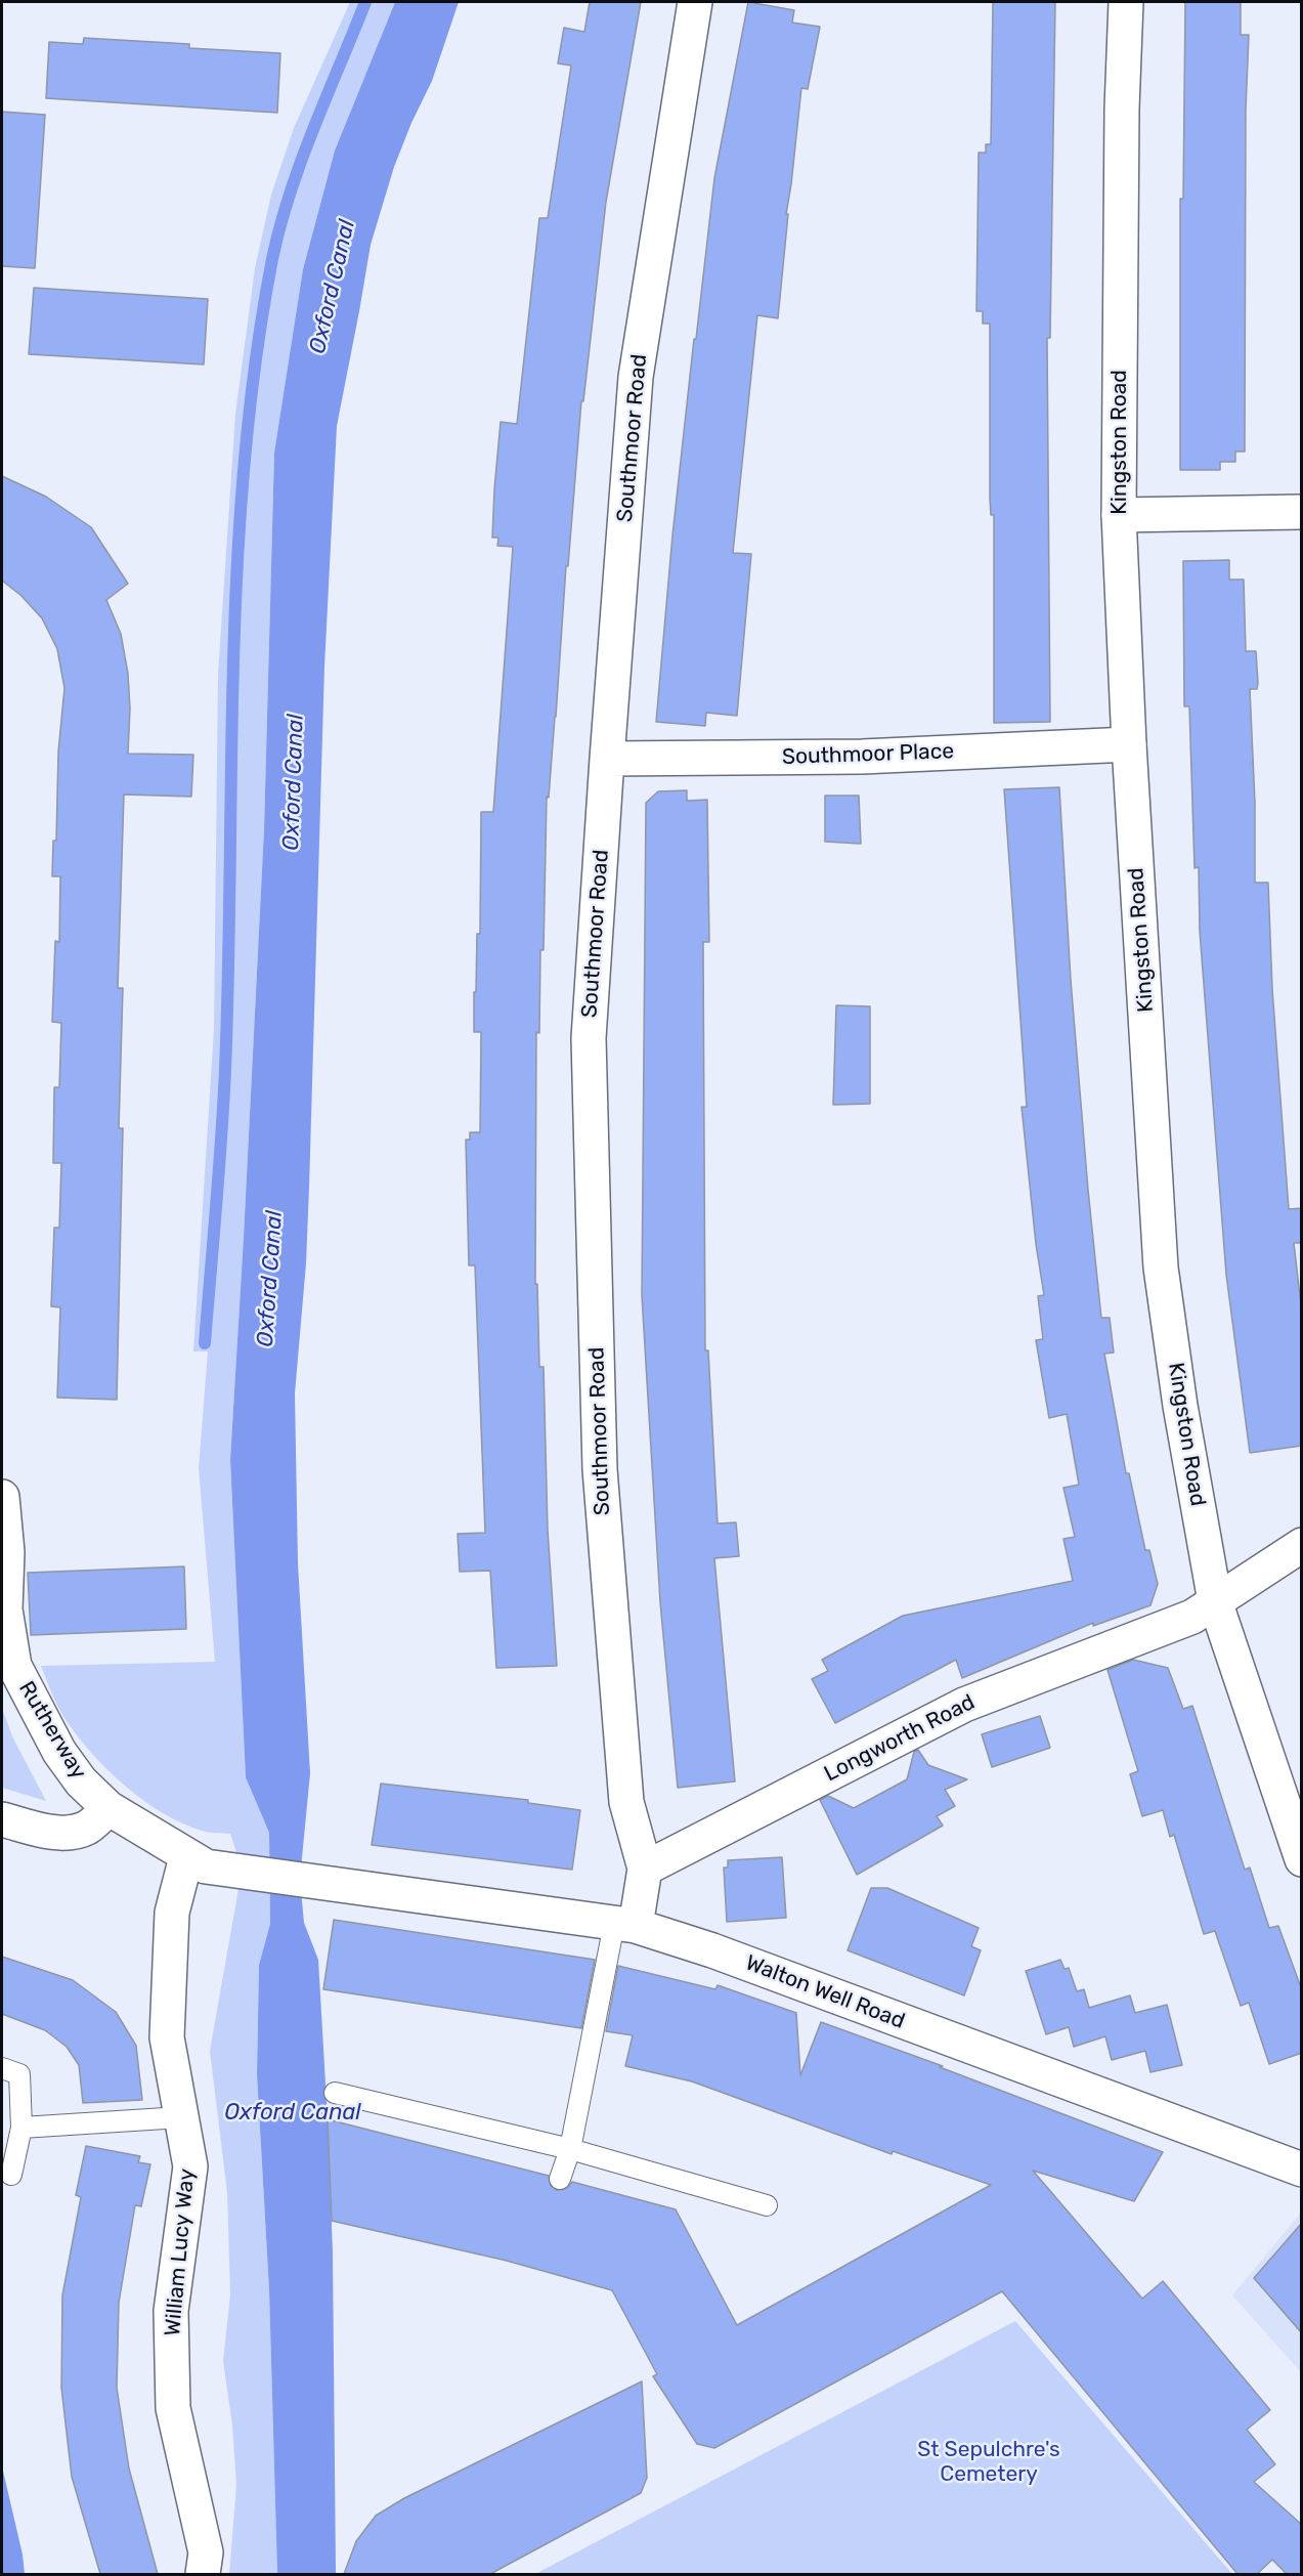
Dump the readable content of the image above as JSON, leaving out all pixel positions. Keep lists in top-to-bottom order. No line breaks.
{"streets":{"street":["Southmoor Road","Kingston Road","Southmoor Place","Rutherway","Longworth Road","Walton Well Road","William Lucy Way"]},"crossings":[["Southmoor Road","Southmoor Place"],["Southmoor Road","Longworth Road"],["Kingston Road","Southmoor Place"],["Kingston Road","Longworth Road"],["Walton Well Road","William Lucy Way"]],"water":["Oxford Canal"],"parks":["St Sepulchre's Cemetery"]}
